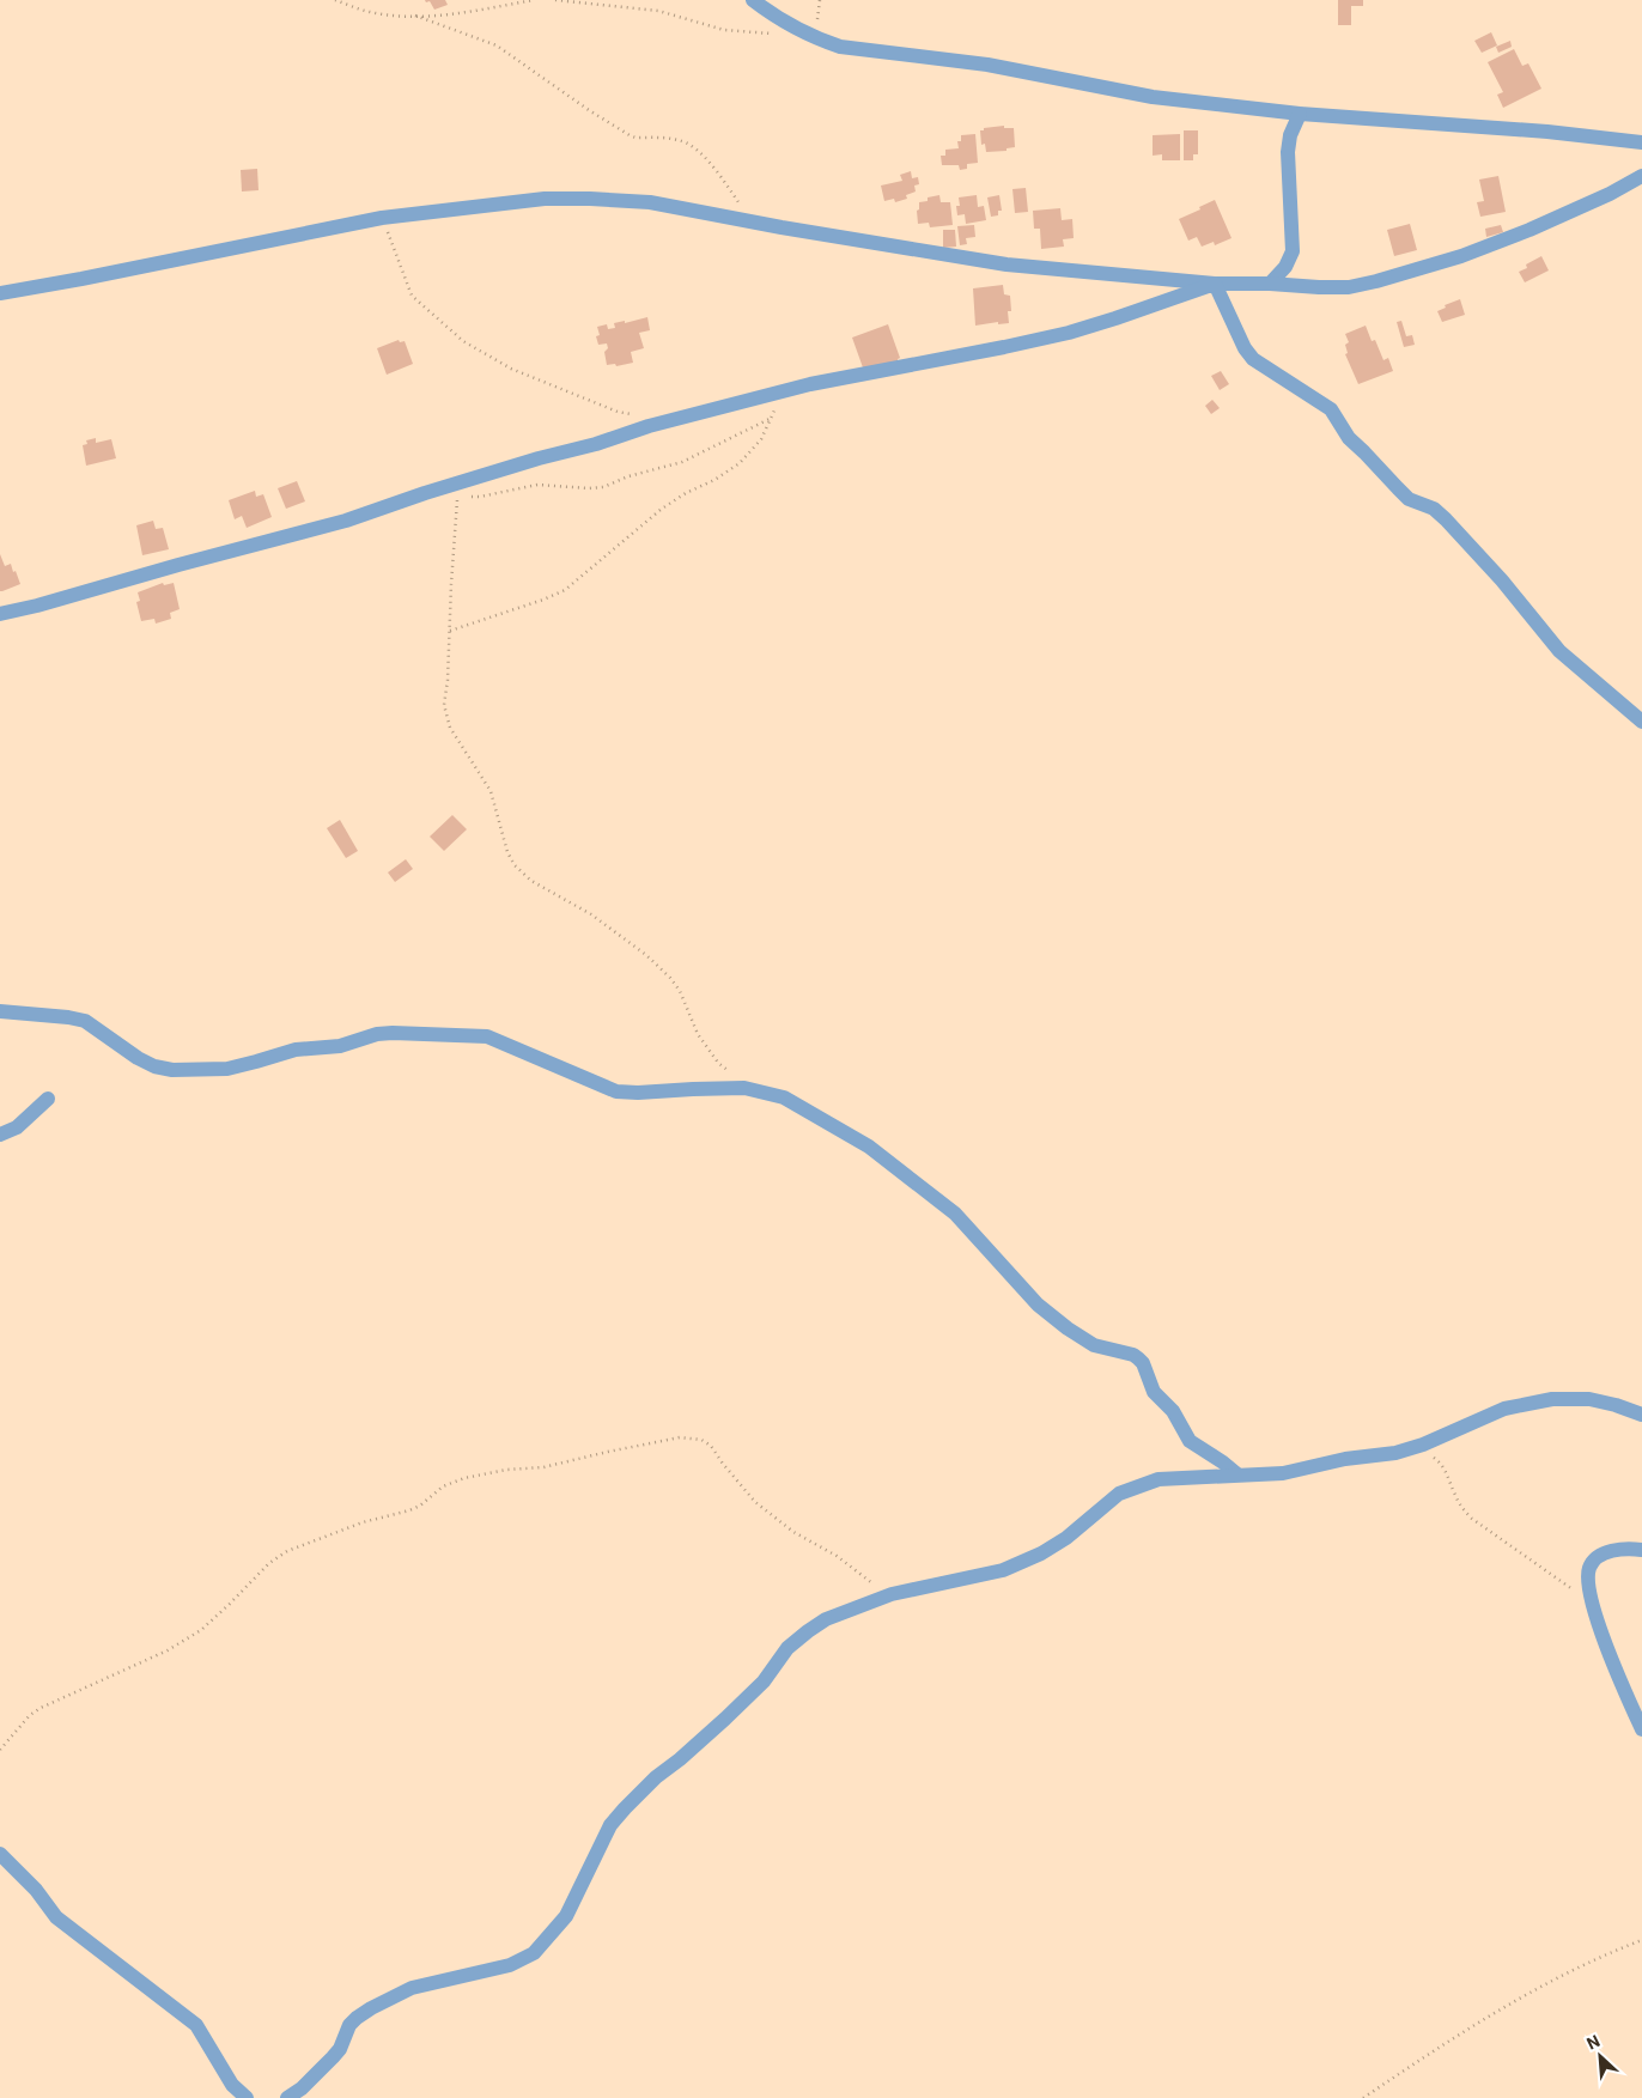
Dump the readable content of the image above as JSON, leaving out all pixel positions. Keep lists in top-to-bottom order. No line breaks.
{"north":"top left"}
